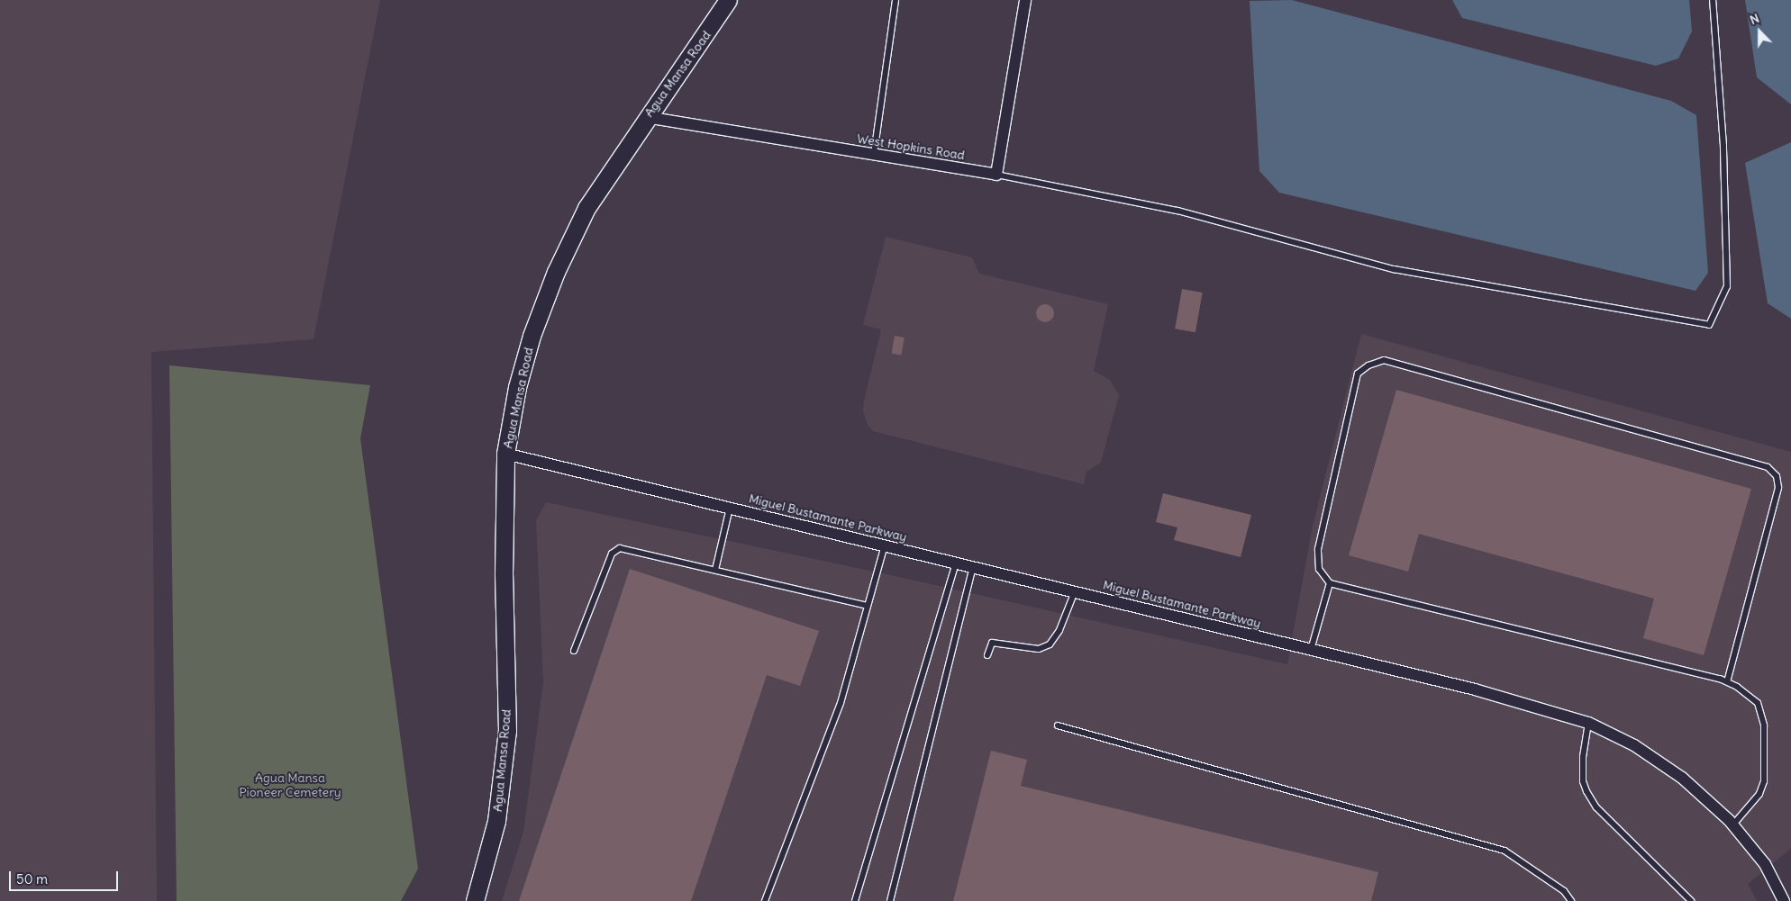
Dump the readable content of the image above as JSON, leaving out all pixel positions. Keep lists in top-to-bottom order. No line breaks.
{"streets":{"main road":["Agua Mansa Road"],"street":["West Hopkins Road","Miguel Bustamante Parkway"]},"crossings":[["Agua Mansa Road","West Hopkins Road"],["Agua Mansa Road","Miguel Bustamante Parkway"]],"parks":["Agua Mansa Pioneer Cemetery"],"scale_bar":"50 m","north":"top"}
